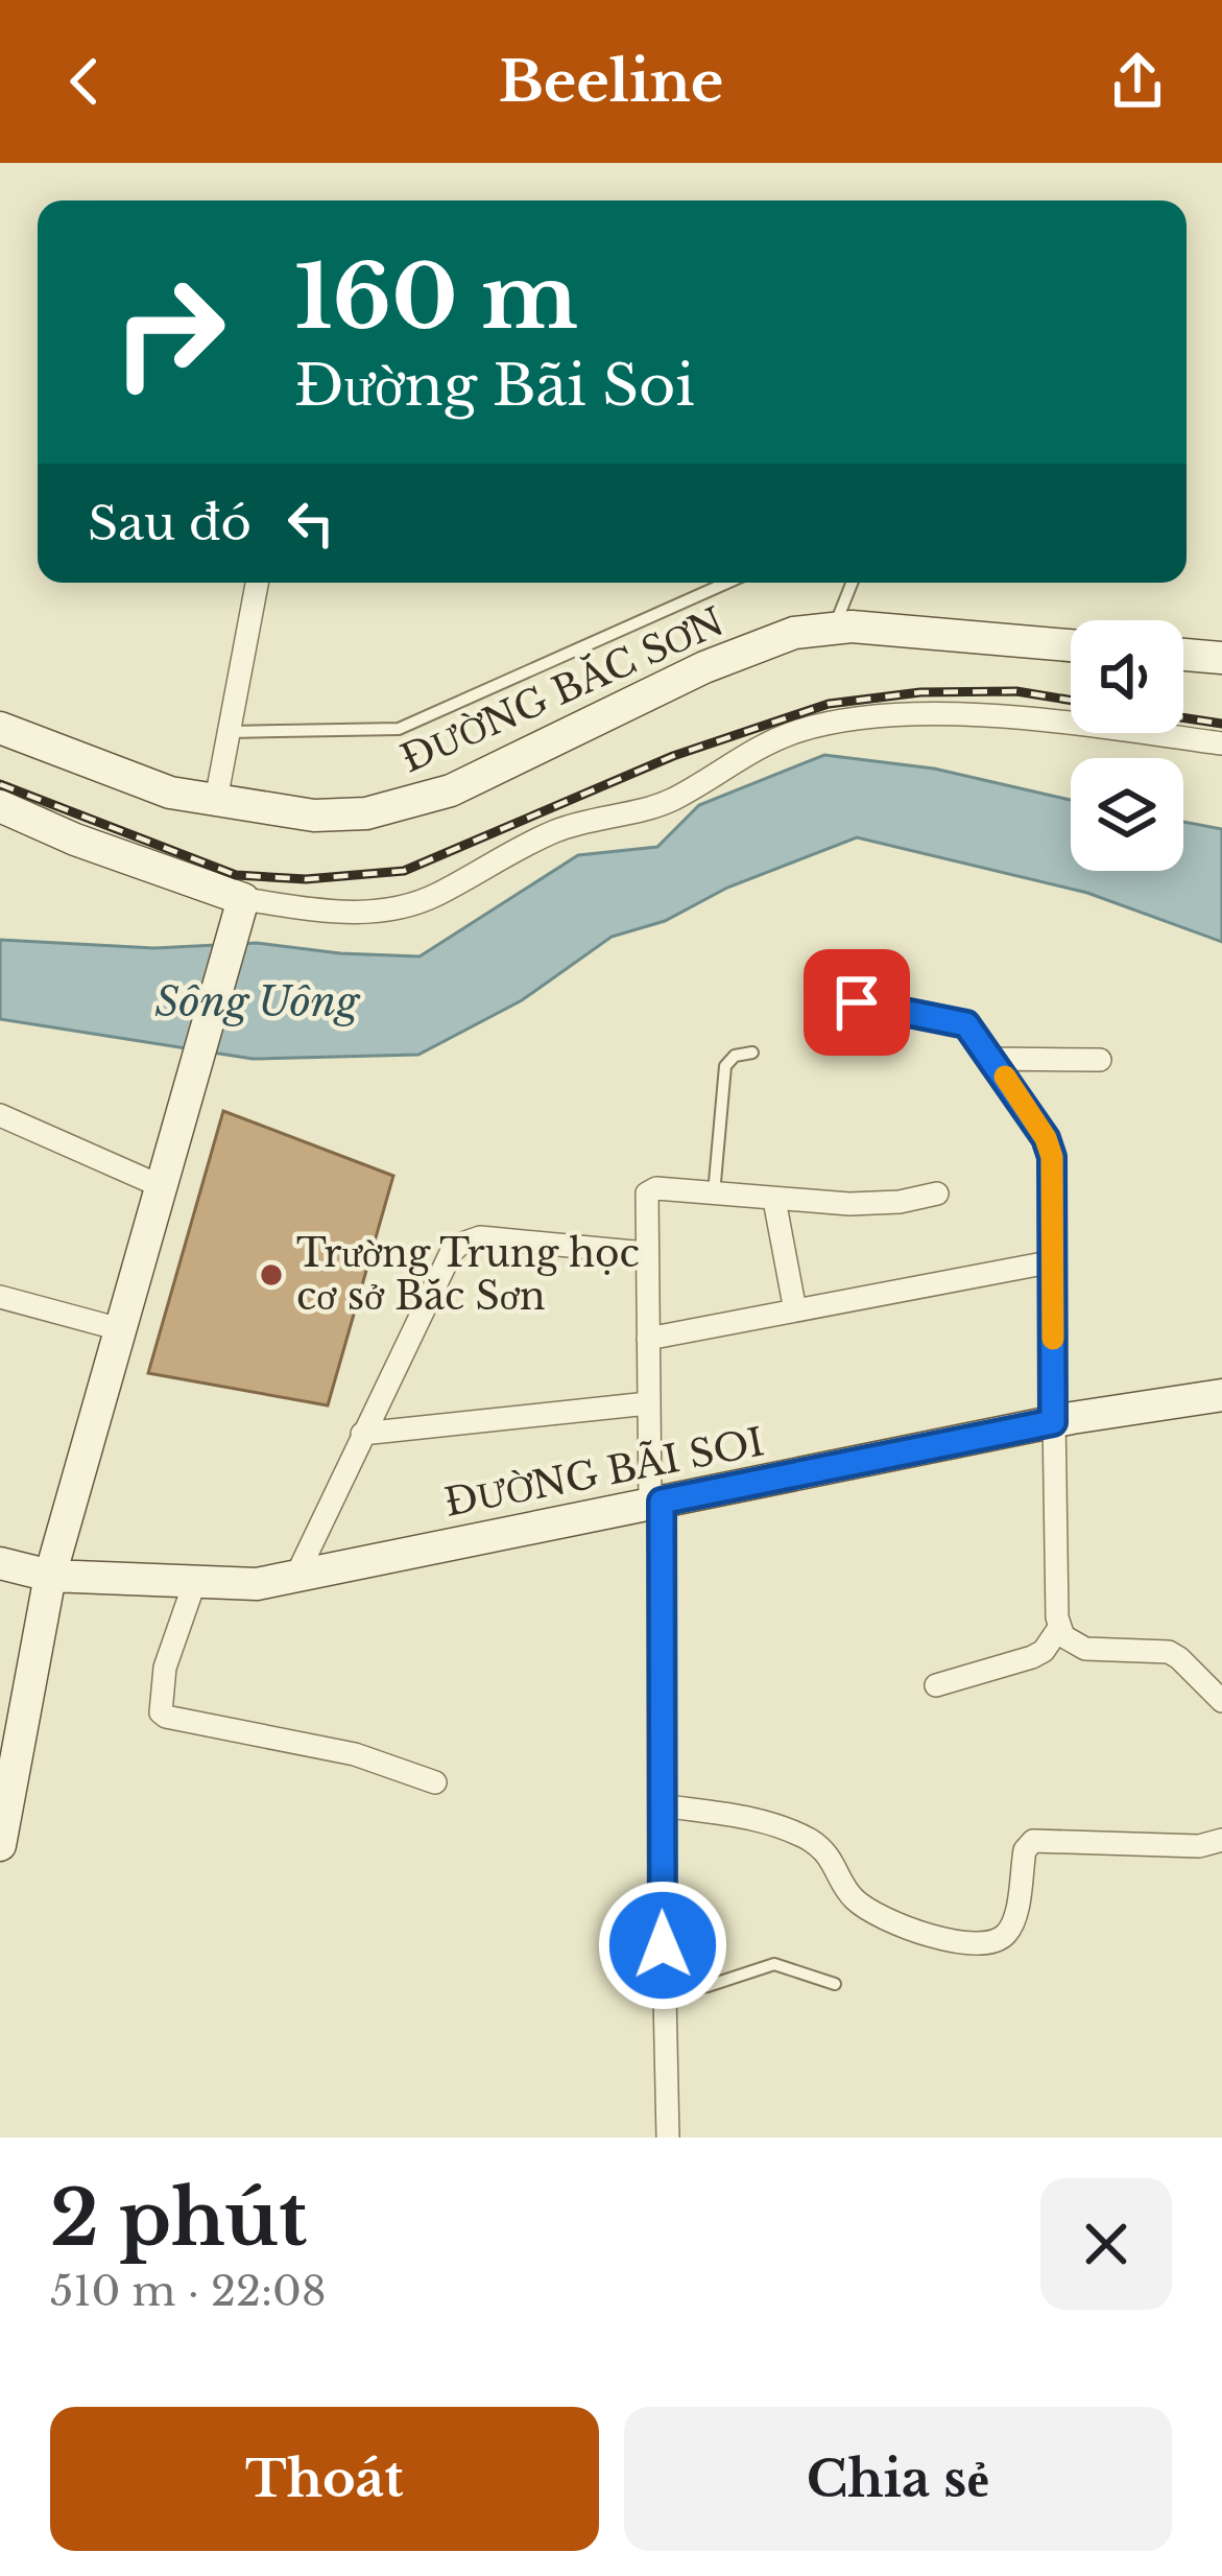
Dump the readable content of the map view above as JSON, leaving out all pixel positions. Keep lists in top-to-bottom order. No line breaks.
{"streets":{"main road":["ĐƯỜNG BẮC SƠN","ĐƯỜNG BÃI SOI"]},"water":["Sông Uông"],"places":["Trường Trung học cơ sở Bắc Sơn"],"page":{"header":"Beeline","turn":["160 m","Đường Bãi Soi"],"then":"Sau đó","heading":["2 phút","510 m · 22:08"],"buttons":["Thoát","Chia sẻ"]}}
